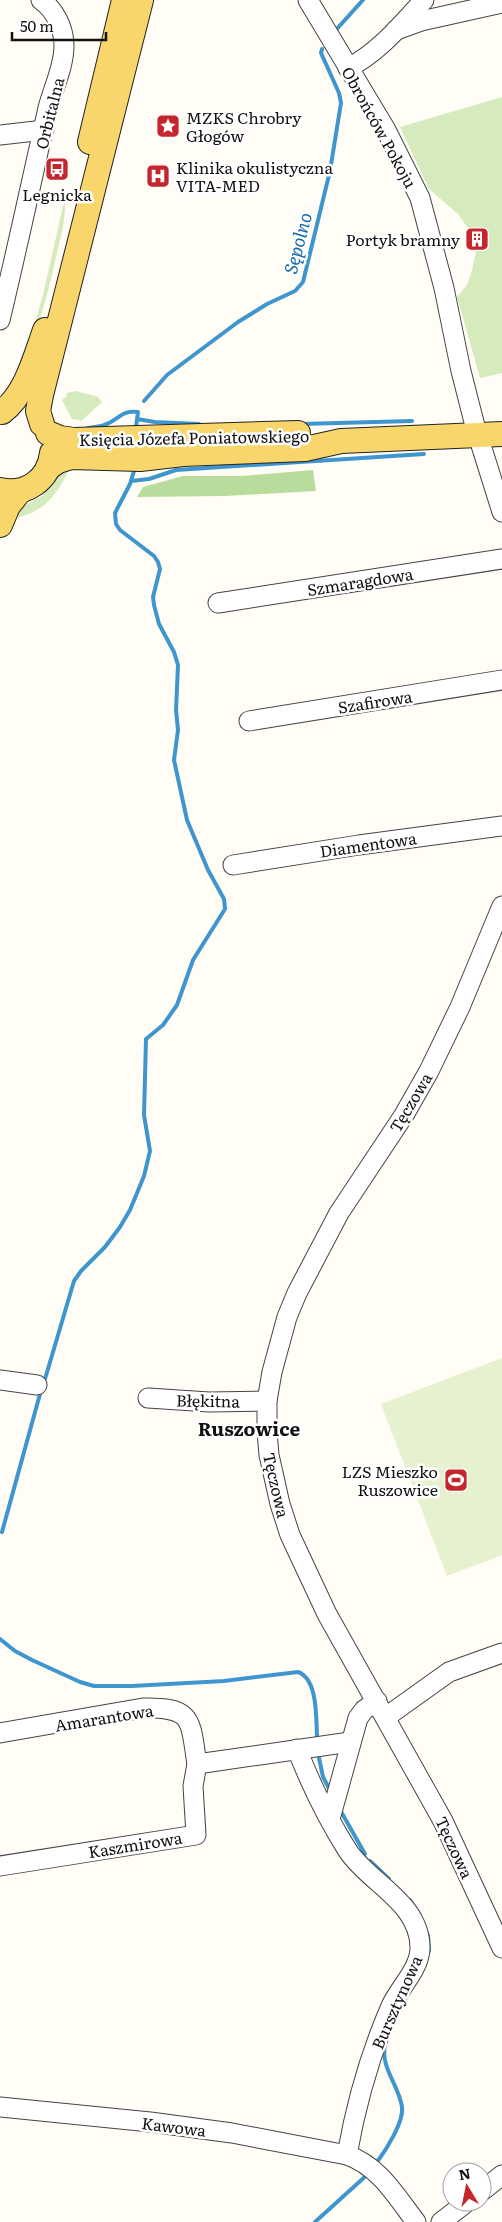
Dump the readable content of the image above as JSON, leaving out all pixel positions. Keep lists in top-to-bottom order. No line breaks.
{"streets":{"main road":["Księcia Józefa Poniatowskiego"],"street":["Orbitalna","Obrońców Pokoju","Szmaragdowa","Szafirowa","Diamentowa","Tęczowa","Błękitna","Amarantowa","Kaszmirowa","Bursztynowa","Kawowa"]},"crossings":[["Obrońców Pokoju","Księcia Józefa Poniatowskiego"],["Tęczowa","Błękitna"],["Amarantowa","Kaszmirowa"],["Bursztynowa","Kawowa"]],"districts":["Ruszowice"],"water":["Sępolno"],"places":{"place":["MZKS Chrobry Głogów"],"bus stop":["Legnicka"],"hospital":["Klinika okulistyczna VITA-MED"],"building":["Portyk bramny"],"sports":["LZS Mieszko Ruszowice"]},"scale_bar":"50 m","north":"top"}
